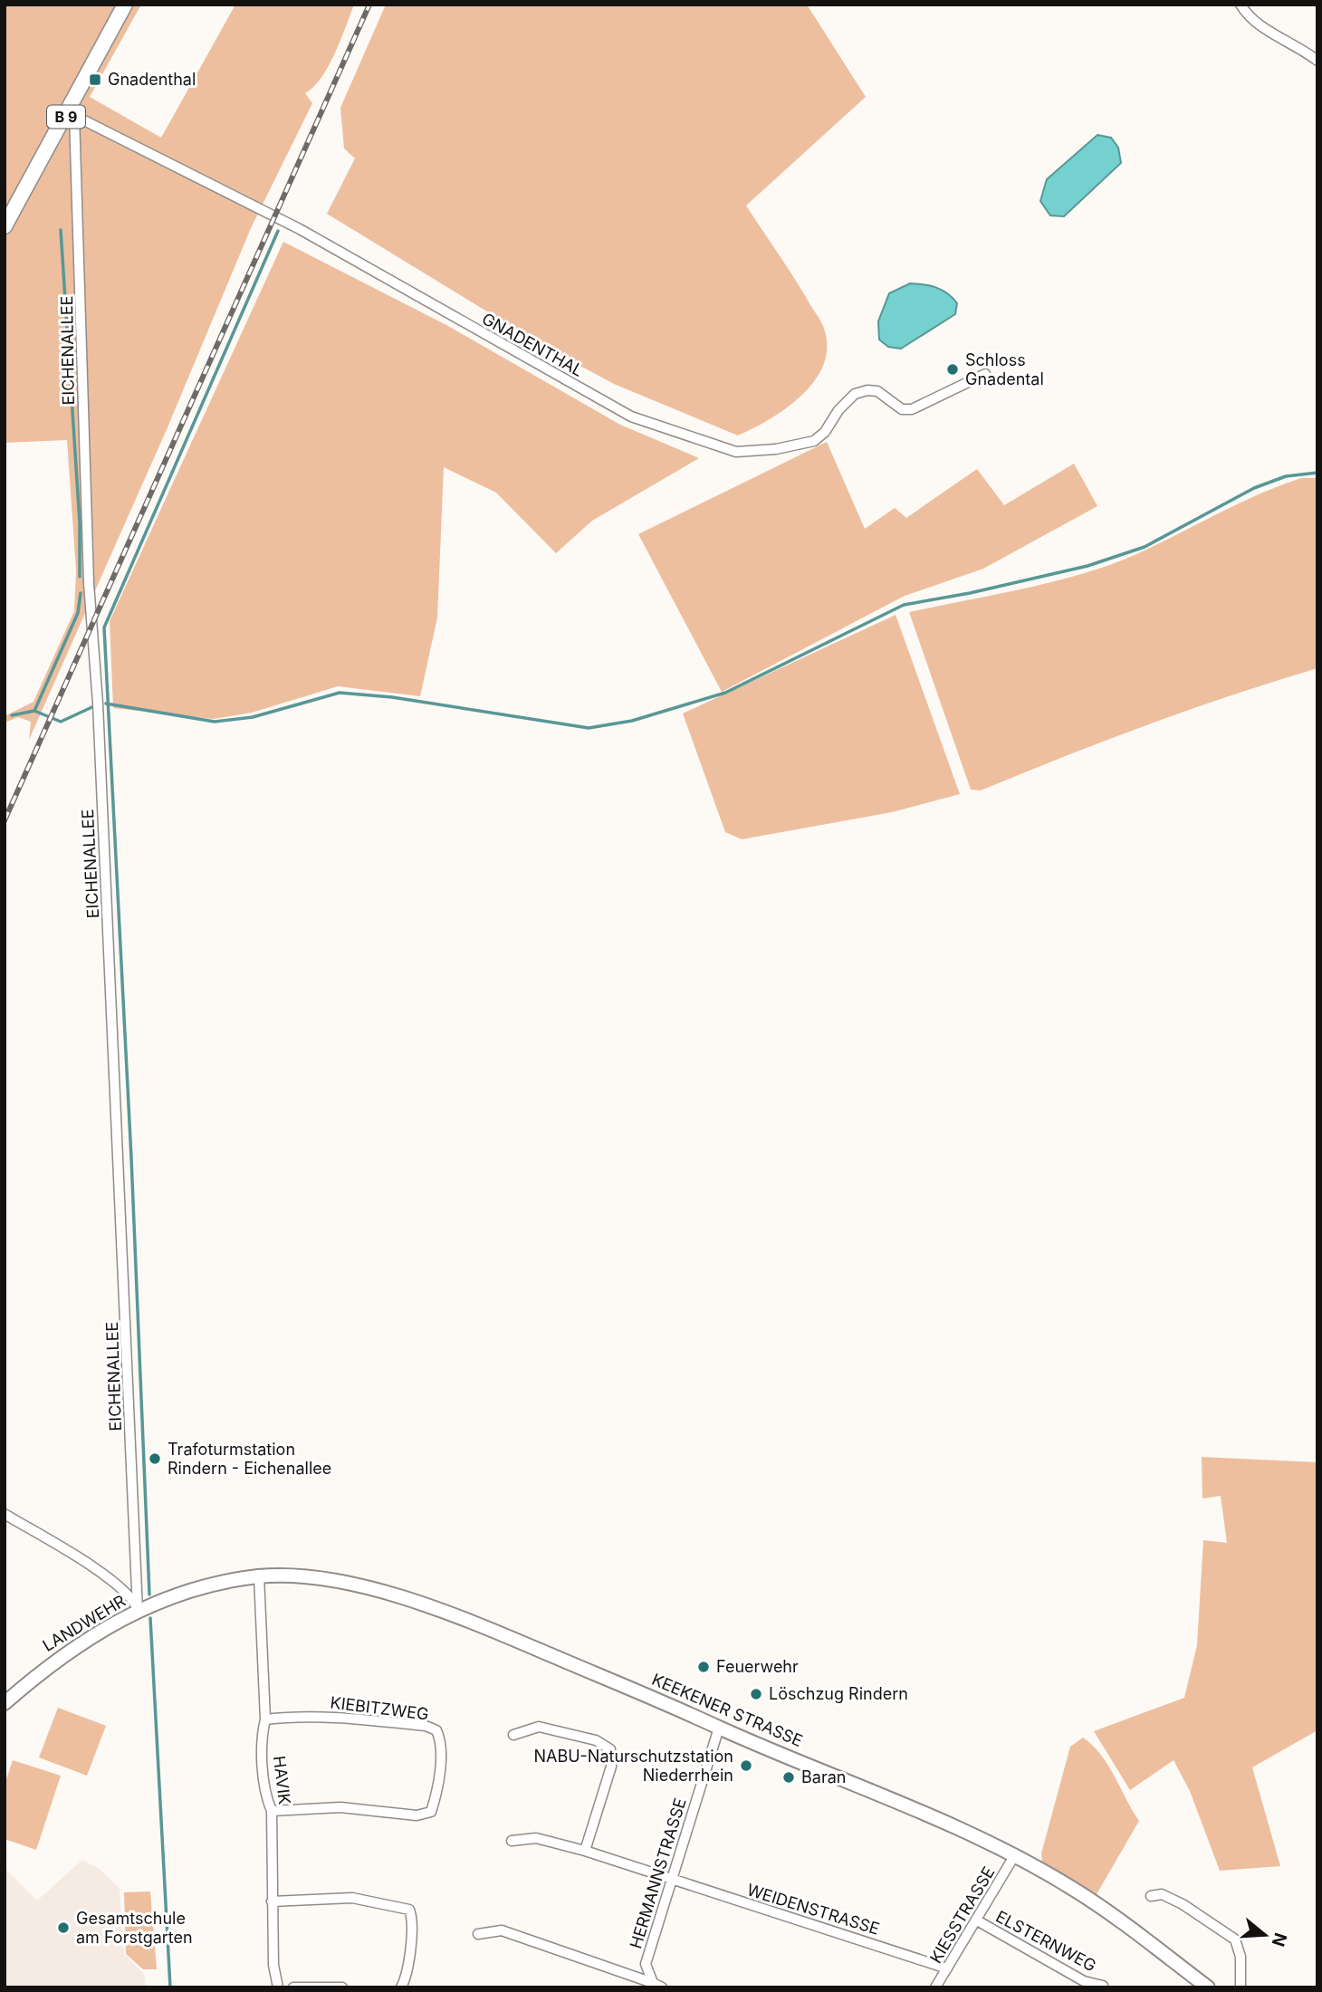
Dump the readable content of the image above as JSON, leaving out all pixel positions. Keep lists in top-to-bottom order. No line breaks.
{"streets":{"main road":["B 9","LANDWEHR","KEEKENER STRASSE"],"street":["GNADENTHAL","EICHENALLEE","KIEBITZWEG","HAVIK","HERMANNSTRASSE","WEIDENSTRASSE","KIESSTRASSE","ELSTERNWEG"]},"crossings":[["B 9","GNADENTHAL"],["B 9","EICHENALLEE"],["GNADENTHAL","EICHENALLEE"],["EICHENALLEE","LANDWEHR"],["LANDWEHR","KEEKENER STRASSE"],["KIEBITZWEG","HAVIK"],["KEEKENER STRASSE","HAVIK"],["KEEKENER STRASSE","HERMANNSTRASSE"],["KEEKENER STRASSE","KIESSTRASSE"],["HERMANNSTRASSE","WEIDENSTRASSE"],["WEIDENSTRASSE","KIESSTRASSE"],["KIESSTRASSE","ELSTERNWEG"]],"places":{"transit":["Gnadenthal"],"other":["Schloss Gnadental","Trafoturmstation Rindern - Eichenallee","Feuerwehr","Löschzug Rindern","NABU-Naturschutzstation Niederrhein","Baran","Gesamtschule am Forstgarten"]},"north":"right"}
